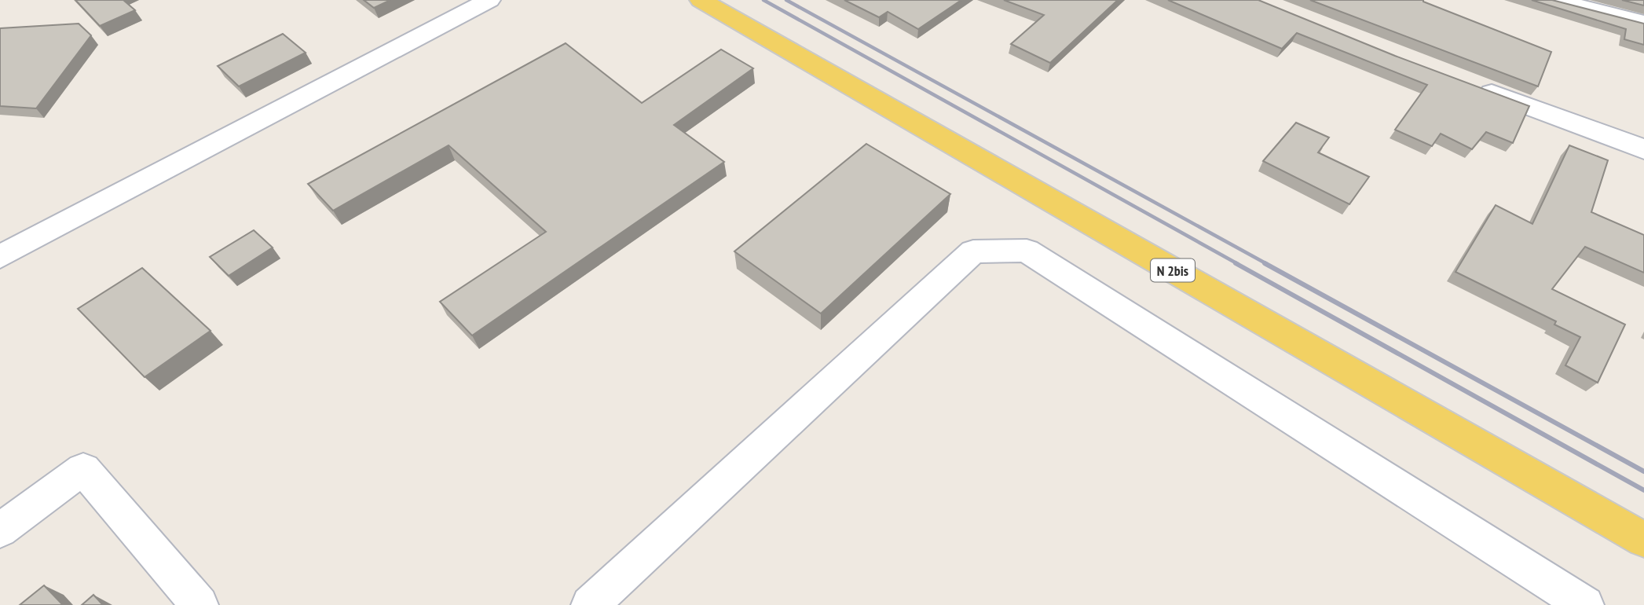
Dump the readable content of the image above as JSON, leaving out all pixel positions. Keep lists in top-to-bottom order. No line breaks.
{"streets":{"main road":["N 2bis"]}}
